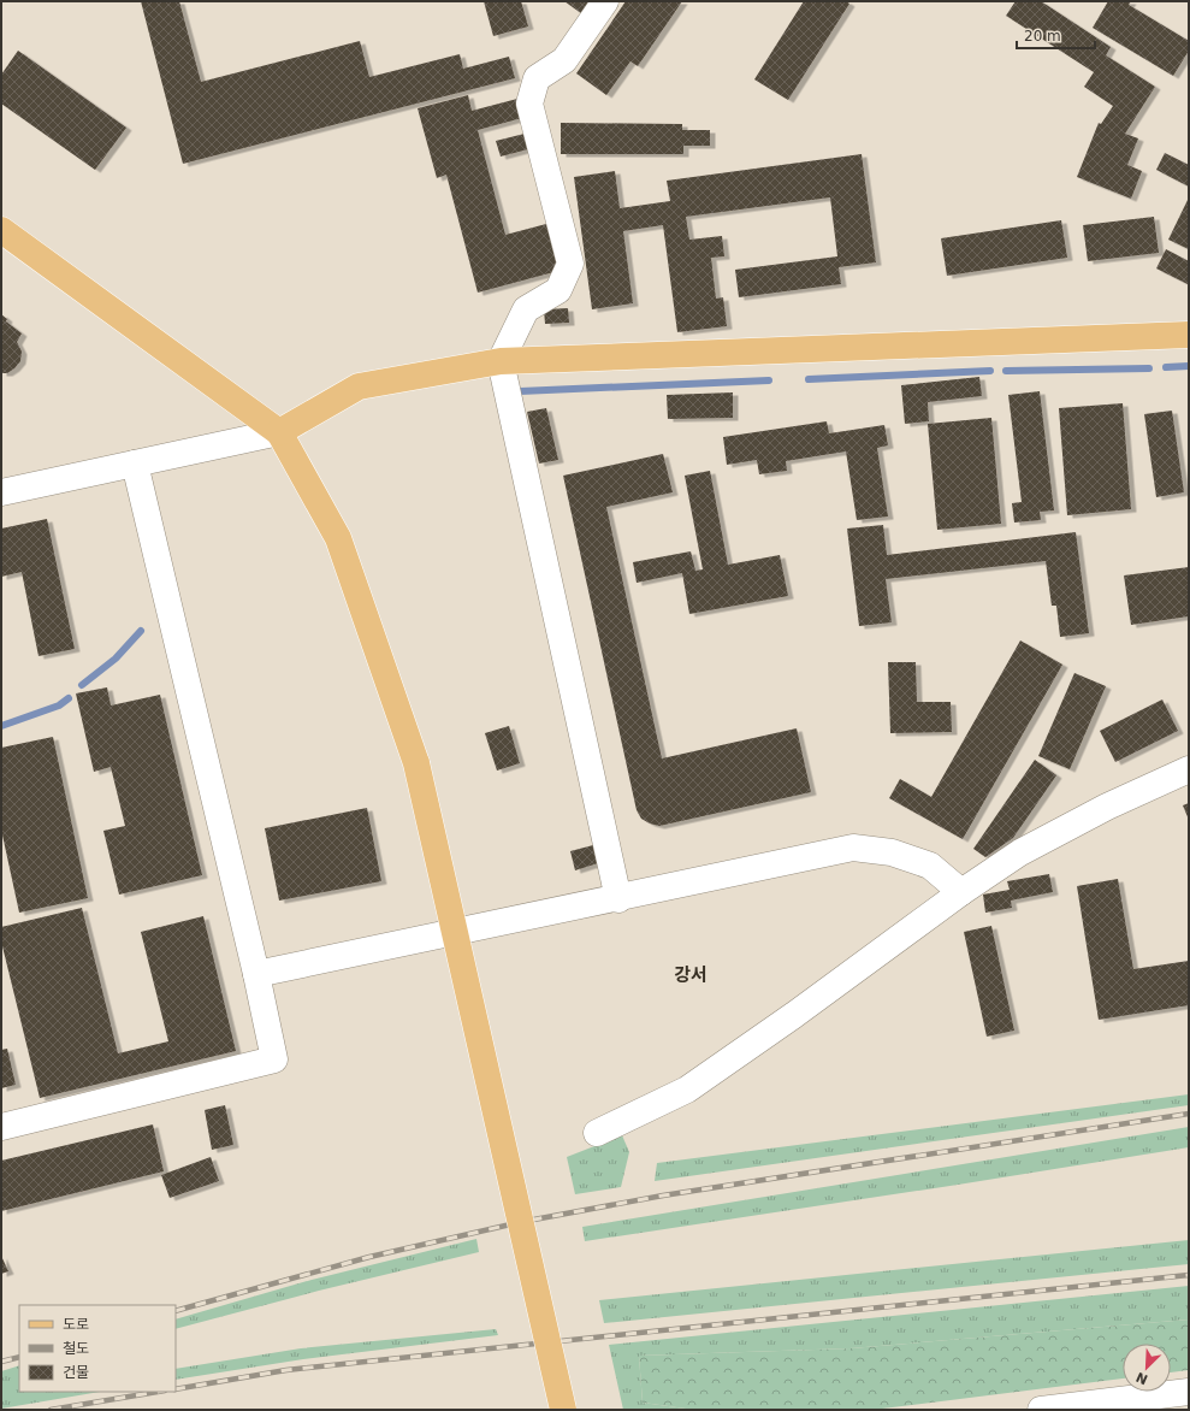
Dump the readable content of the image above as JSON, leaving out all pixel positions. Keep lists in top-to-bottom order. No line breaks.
{"districts":["강서"],"legend":["도로","철도","건물"],"scale_bar":"20 m","north":"bottom left"}
